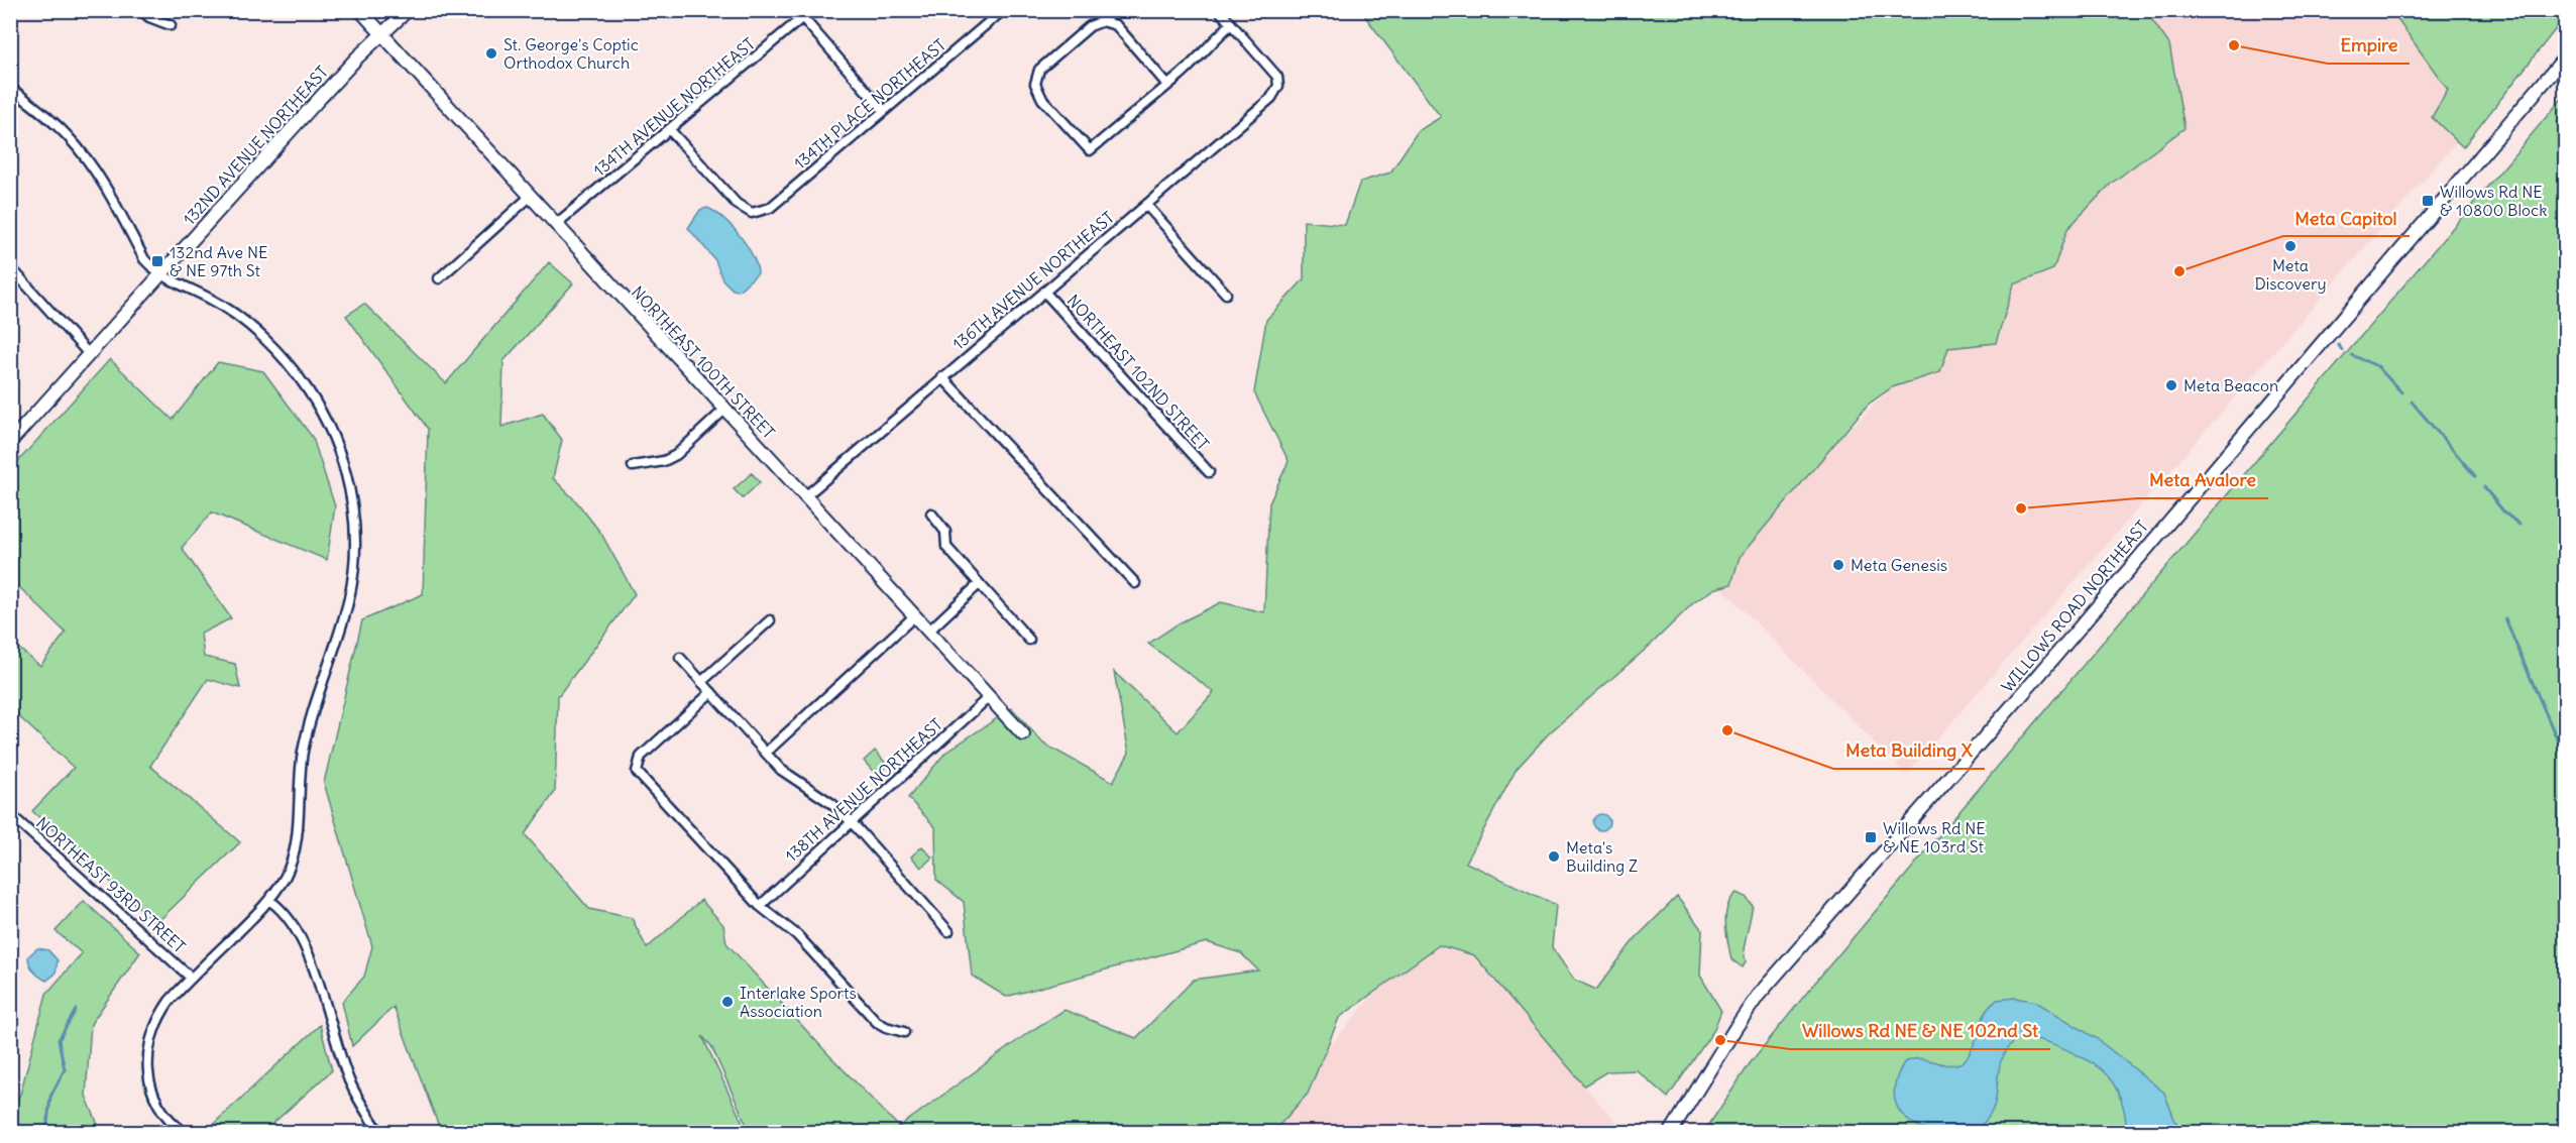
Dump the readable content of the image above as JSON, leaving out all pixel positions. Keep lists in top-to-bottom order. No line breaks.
{"streets":{"street":["134TH PLACE NORTHEAST","134TH AVENUE NORTHEAST","132ND AVENUE NORTHEAST","136TH AVENUE NORTHEAST","NORTHEAST 100TH STREET","NORTHEAST 102ND STREET","WILLOWS ROAD NORTHEAST","138TH AVENUE NORTHEAST","NORTHEAST 93RD STREET"]},"crossings":[["134TH PLACE NORTHEAST","134TH AVENUE NORTHEAST"],["134TH AVENUE NORTHEAST","NORTHEAST 100TH STREET"],["132ND AVENUE NORTHEAST","NORTHEAST 100TH STREET"],["136TH AVENUE NORTHEAST","NORTHEAST 100TH STREET"],["136TH AVENUE NORTHEAST","NORTHEAST 102ND STREET"],["NORTHEAST 100TH STREET","138TH AVENUE NORTHEAST"]],"places":{"other":["Empire","St. George's Coptic Orthodox Church","Meta Discovery","Meta Capitol","Meta Beacon","Meta Avalore","Meta Genesis","Meta Building X","Meta's Building Z","Interlake Sports Association","Willows Rd NE & NE 102nd St"],"transit":["Willows Rd NE & 10800 Block","132nd Ave NE & NE 97th St","Willows Rd NE & NE 103rd St"]}}
